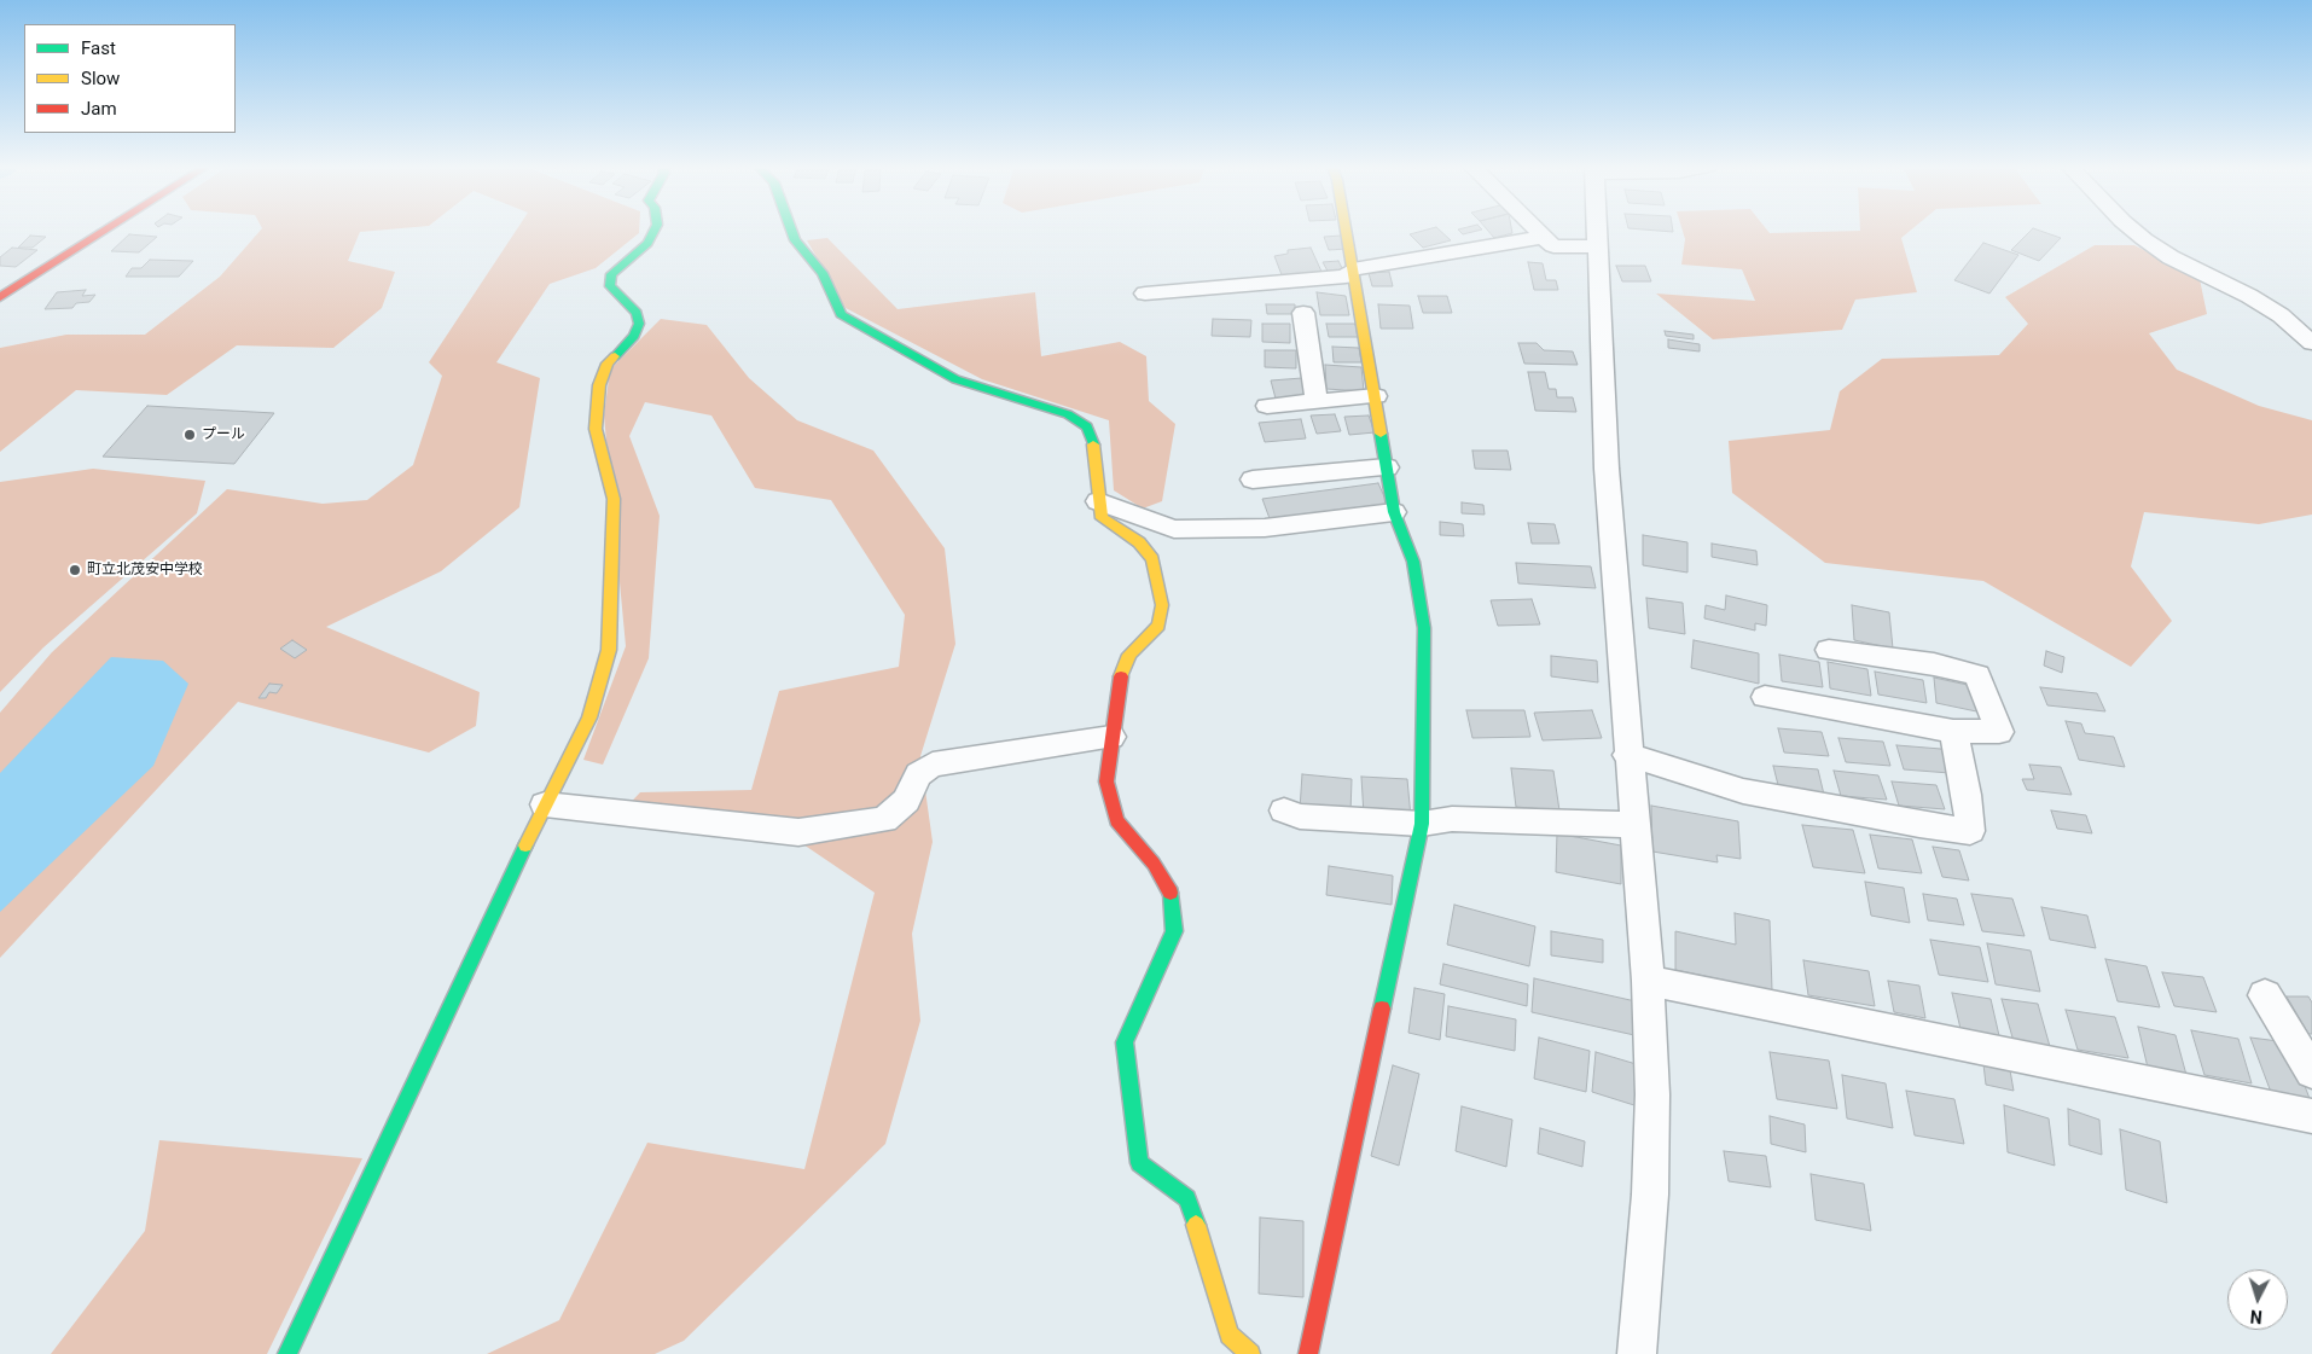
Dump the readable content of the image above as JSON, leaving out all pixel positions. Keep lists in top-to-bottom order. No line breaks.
{"places":["プール","町立北茂安中学校"],"legend":["Fast","Slow","Jam"],"north":"bottom"}
